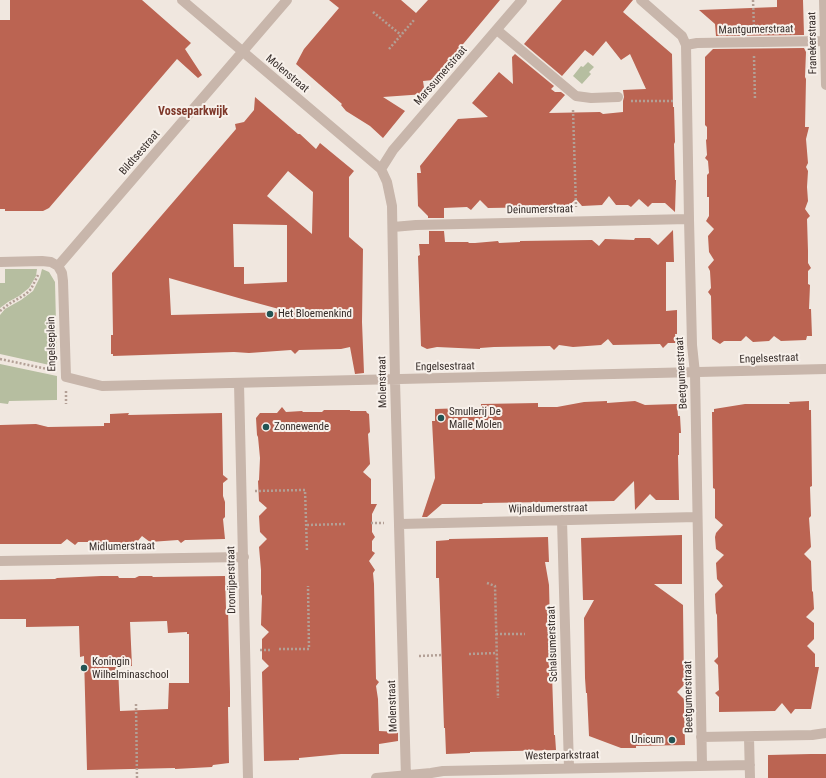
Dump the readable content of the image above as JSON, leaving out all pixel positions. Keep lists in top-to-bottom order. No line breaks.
{"streets":{"street":["Mantgumerstraat","Franekerstraat","Molenstraat","Marssumerstraat","Bildtsestraat","Deinumerstraat","Engelseplein","Engelsestraat","Beetgumerstraat","Wijnaldumerstraat","Midlumerstraat","Dronrijperstraat","Schalsumerstraat","Westerparkstraat"]},"crossings":[["Mantgumerstraat","Franekerstraat"],["Mantgumerstraat","Beetgumerstraat"],["Molenstraat","Marssumerstraat"],["Molenstraat","Bildtsestraat"],["Molenstraat","Deinumerstraat"],["Molenstraat","Engelsestraat"],["Molenstraat","Wijnaldumerstraat"],["Molenstraat","Westerparkstraat"],["Bildtsestraat","Engelseplein"],["Deinumerstraat","Beetgumerstraat"],["Engelseplein","Engelsestraat"],["Engelsestraat","Beetgumerstraat"],["Engelsestraat","Dronrijperstraat"],["Beetgumerstraat","Wijnaldumerstraat"],["Beetgumerstraat","Westerparkstraat"],["Wijnaldumerstraat","Schalsumerstraat"],["Midlumerstraat","Dronrijperstraat"],["Schalsumerstraat","Westerparkstraat"]],"districts":["Vosseparkwijk"],"places":["Het Bloemenkind","Smullerij De Malle Molen","Zonnewende","Koningin Wilhelminaschool","Unicum"]}
